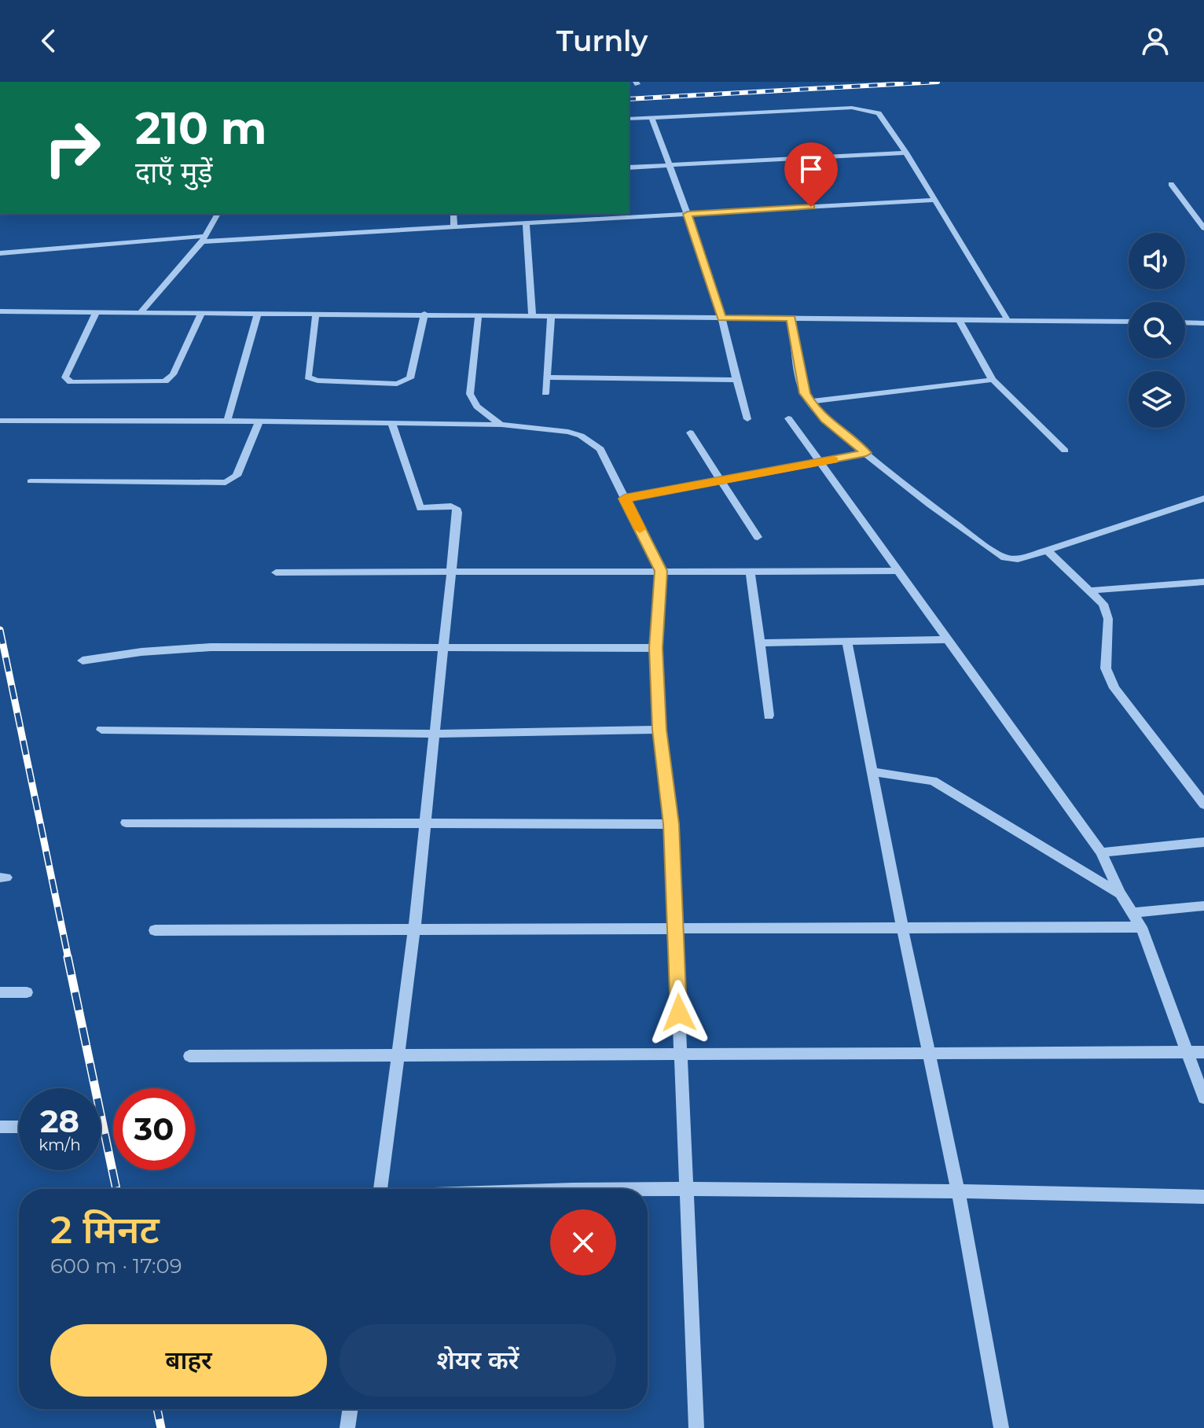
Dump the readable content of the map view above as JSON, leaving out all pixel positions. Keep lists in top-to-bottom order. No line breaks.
{"page":{"header":"Turnly","turn":["210 m","दाएँ मुड़ें"],"speed":"28 km/h","limit":"30","heading":["2 मिनट","600 m · 17:09"],"buttons":["बाहर","शेयर करें"]}}
